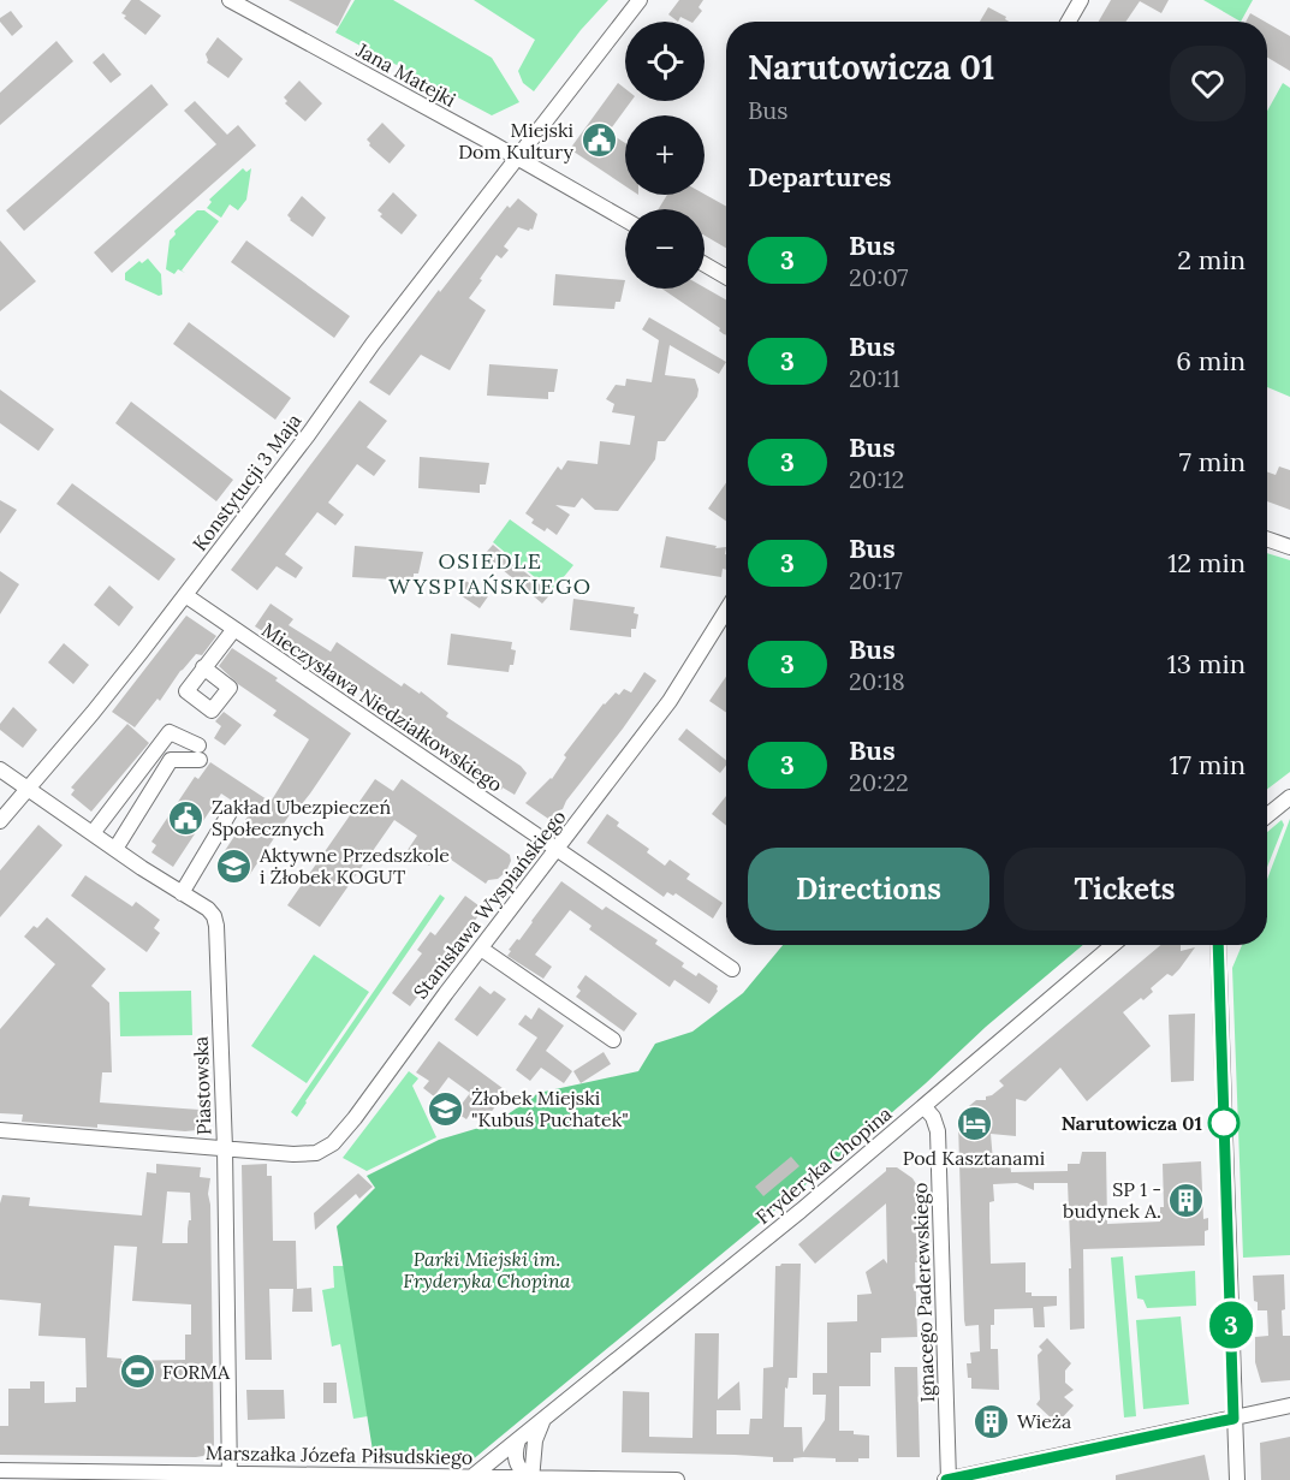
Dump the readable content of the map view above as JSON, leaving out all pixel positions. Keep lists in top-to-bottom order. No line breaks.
{"streets":{"street":["Jana Matejki","Konstytucji 3 Maja","Mieczysława Niedziałkowskiego","Stanisława Wyspiańskiego","Piastowska","Fryderyka Chopina","Ignacego Paderewskiego","Marszałka Józefa Piłsudskiego"]},"crossings":[["Jana Matejki","Konstytucji 3 Maja"],["Konstytucji 3 Maja","Mieczysława Niedziałkowskiego"],["Konstytucji 3 Maja","Piastowska"],["Mieczysława Niedziałkowskiego","Stanisława Wyspiańskiego"],["Stanisława Wyspiańskiego","Piastowska"],["Piastowska","Marszałka Józefa Piłsudskiego"],["Fryderyka Chopina","Ignacego Paderewskiego"],["Fryderyka Chopina","Marszałka Józefa Piłsudskiego"]],"districts":["OSIEDLE WYSPIAŃSKIEGO"],"parks":["Parki Miejski im. Fryderyka Chopina"],"places":{"public building":["Miejski Dom Kultury","Zakład Ubezpieczeń Społecznych"],"school or university":["Aktywne Przedszkole i Żłobek KOGUT","Żłobek Miejski \"Kubuś Puchatek\""],"other":["Narutowicza 01"],"hotel":["Pod Kasztanami"],"building":["SP 1 - budynek A.","Wieża"],"sports":["FORMA"]},"lines":["bus line 3"],"page":{"on_map":"3","map_buttons":["+","−"],"heading":[["Narutowicza 01","Bus"],"Departures"],"list":[{"mark":"3","name":"Bus","note":"20:07","value":"2 min"},{"mark":"3","name":"Bus","note":"20:11","value":"6 min"},{"mark":"3","name":"Bus","note":"20:12","value":"7 min"},{"mark":"3","name":"Bus","note":"20:17","value":"12 min"},{"mark":"3","name":"Bus","note":"20:18","value":"13 min"},{"mark":"3","name":"Bus","note":"20:22","value":"17 min"}],"buttons":["Directions","Tickets"]}}
